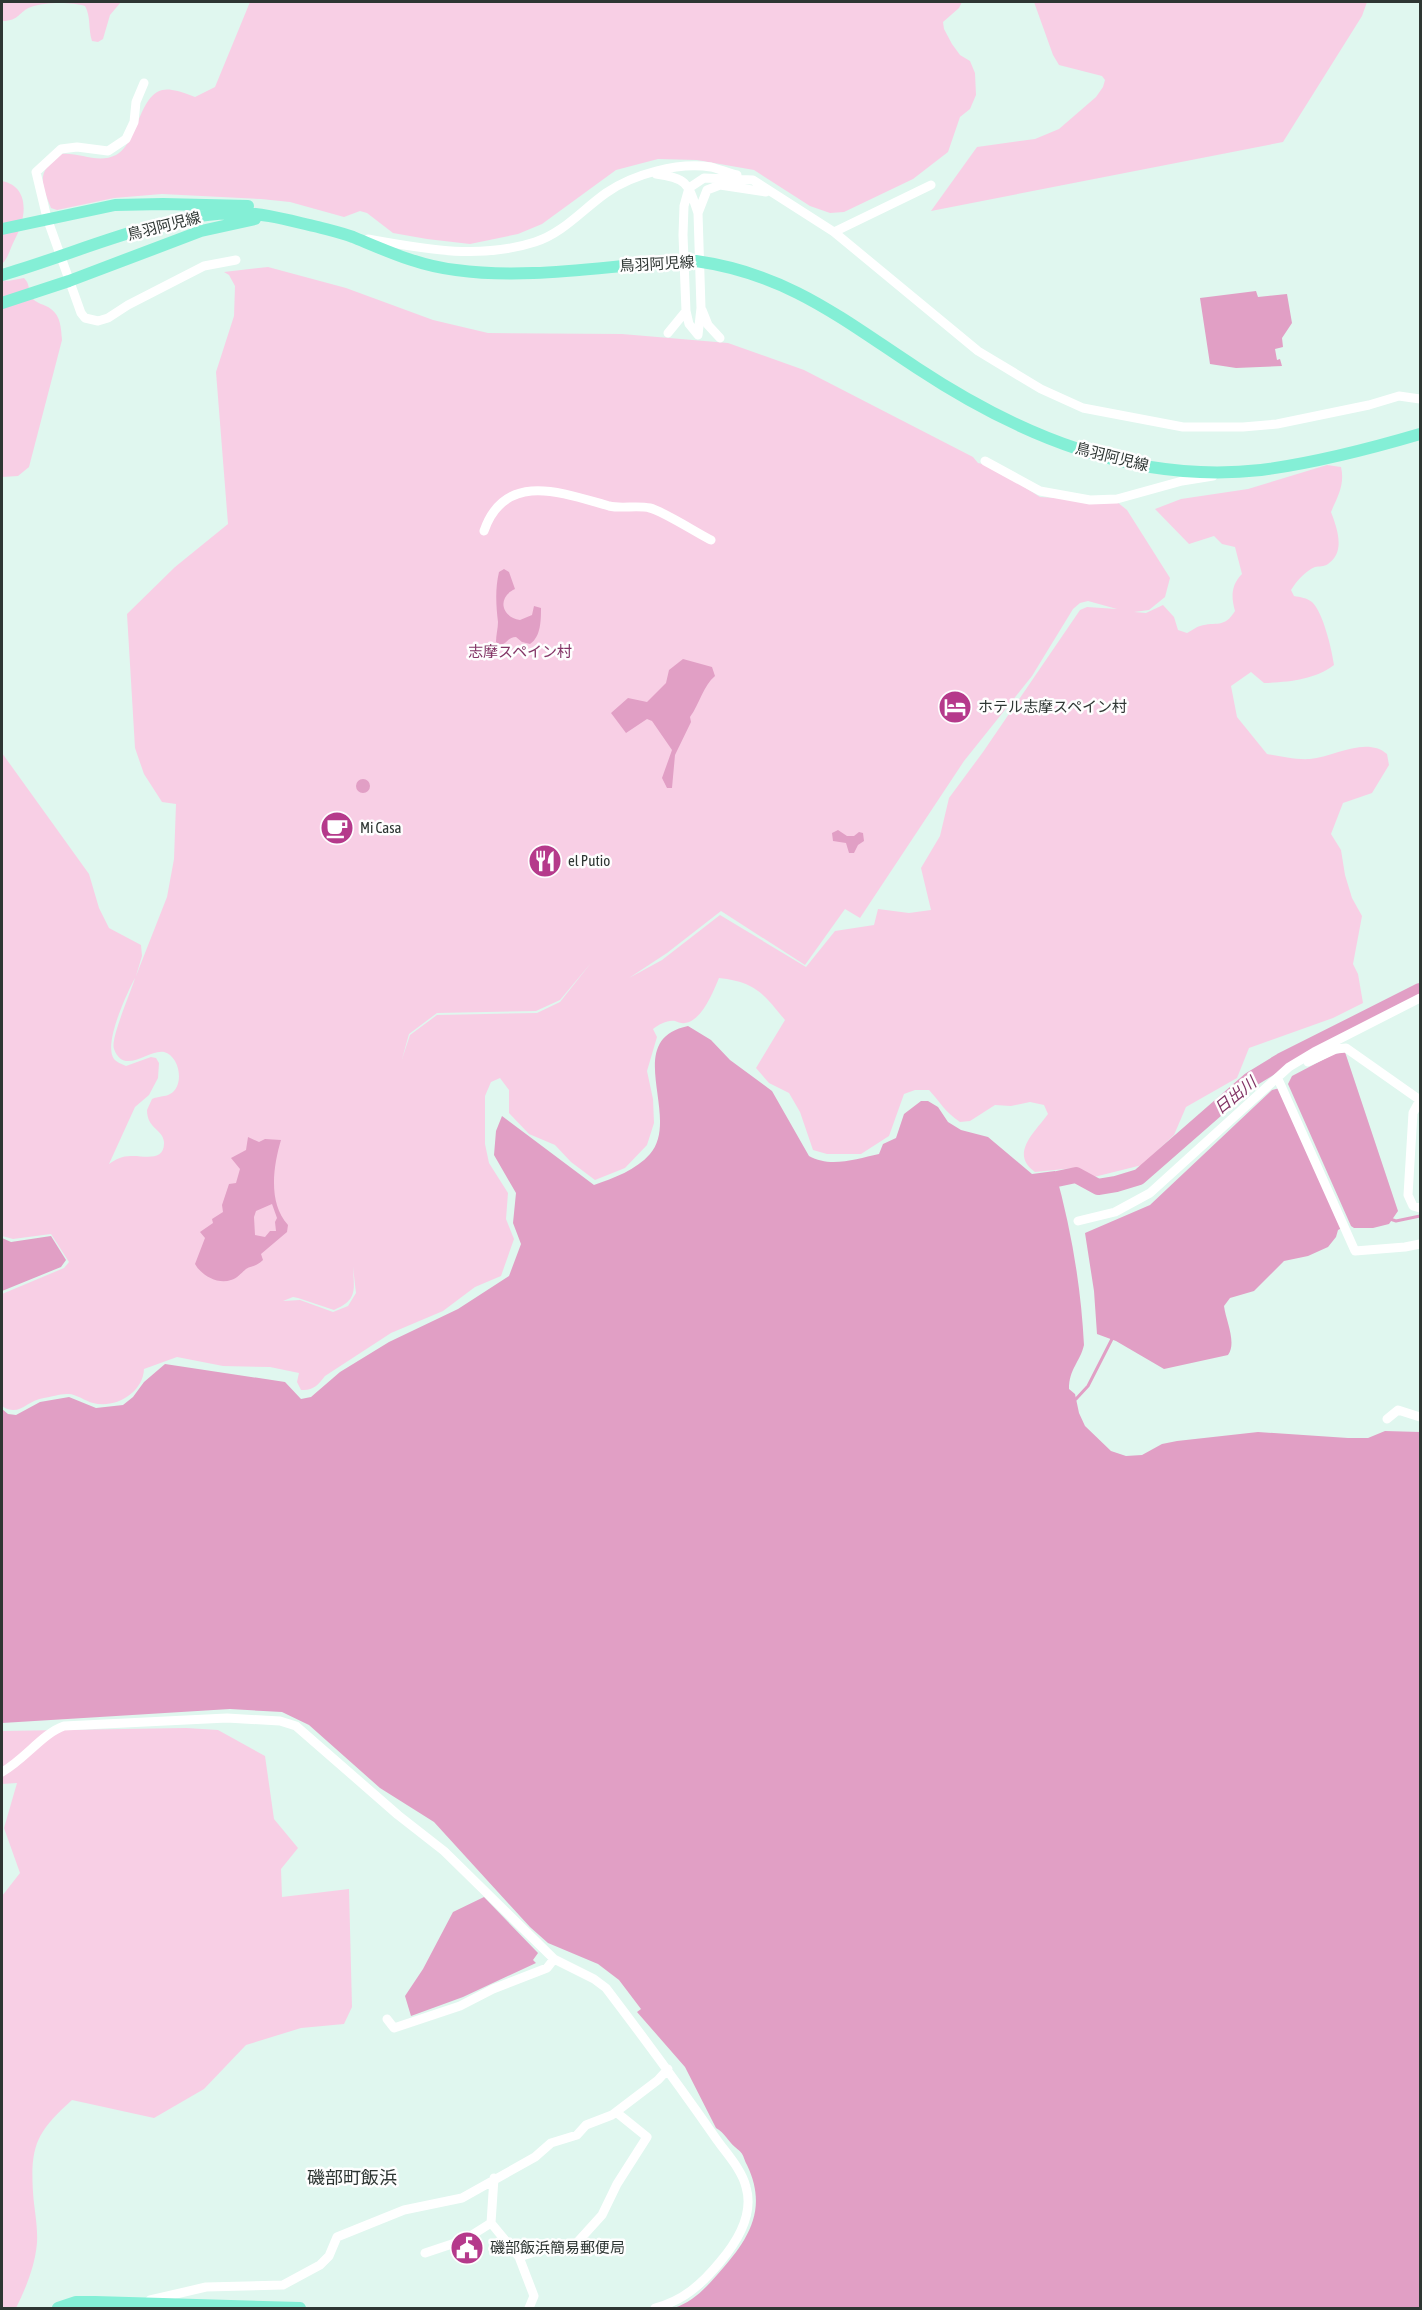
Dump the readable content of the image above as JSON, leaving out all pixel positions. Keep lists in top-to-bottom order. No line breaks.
{"streets":{"main road":["鳥羽阿児線"]},"districts":["磯部町飯浜"],"water":["日出川"],"parks":["志摩スペイン村"],"places":{"hotel":["ホテル志摩スペイン村"],"cafe":["Mi Casa"],"restaurant":["el Putio"],"public building":["磯部飯浜簡易郵便局"]}}
